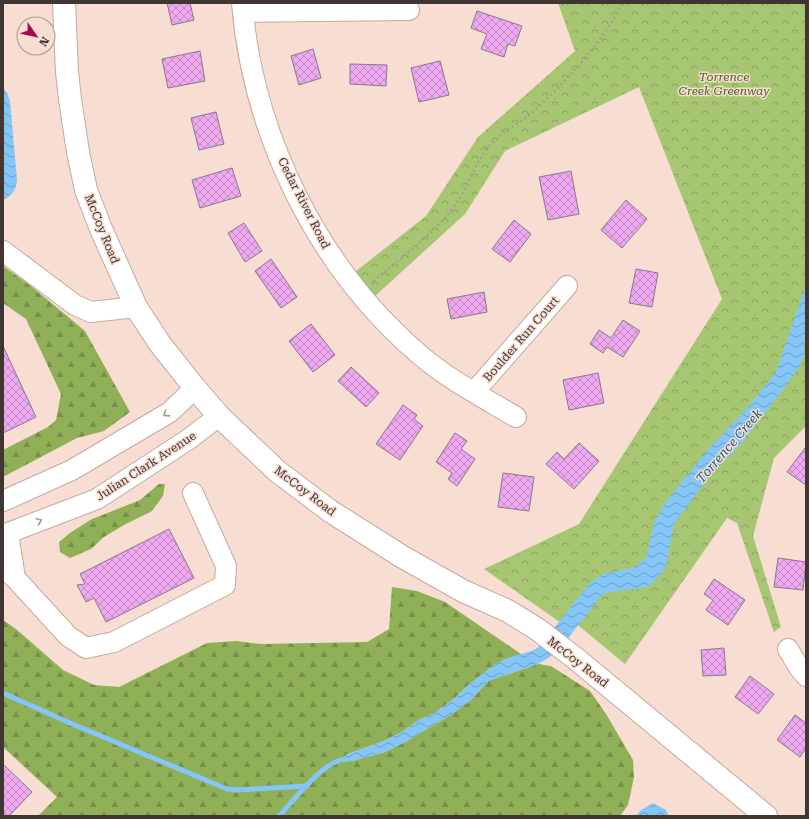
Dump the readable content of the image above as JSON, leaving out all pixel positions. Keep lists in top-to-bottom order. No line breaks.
{"streets":{"main road":["McCoy Road"],"street":["Cedar River Road","Boulder Run Court","Julian Clark Avenue"]},"crossings":[["Cedar River Road","Boulder Run Court"],["McCoy Road","Julian Clark Avenue"]],"water":["Torrence Creek"],"parks":["Torrence Creek Greenway"],"north":"bottom right"}
